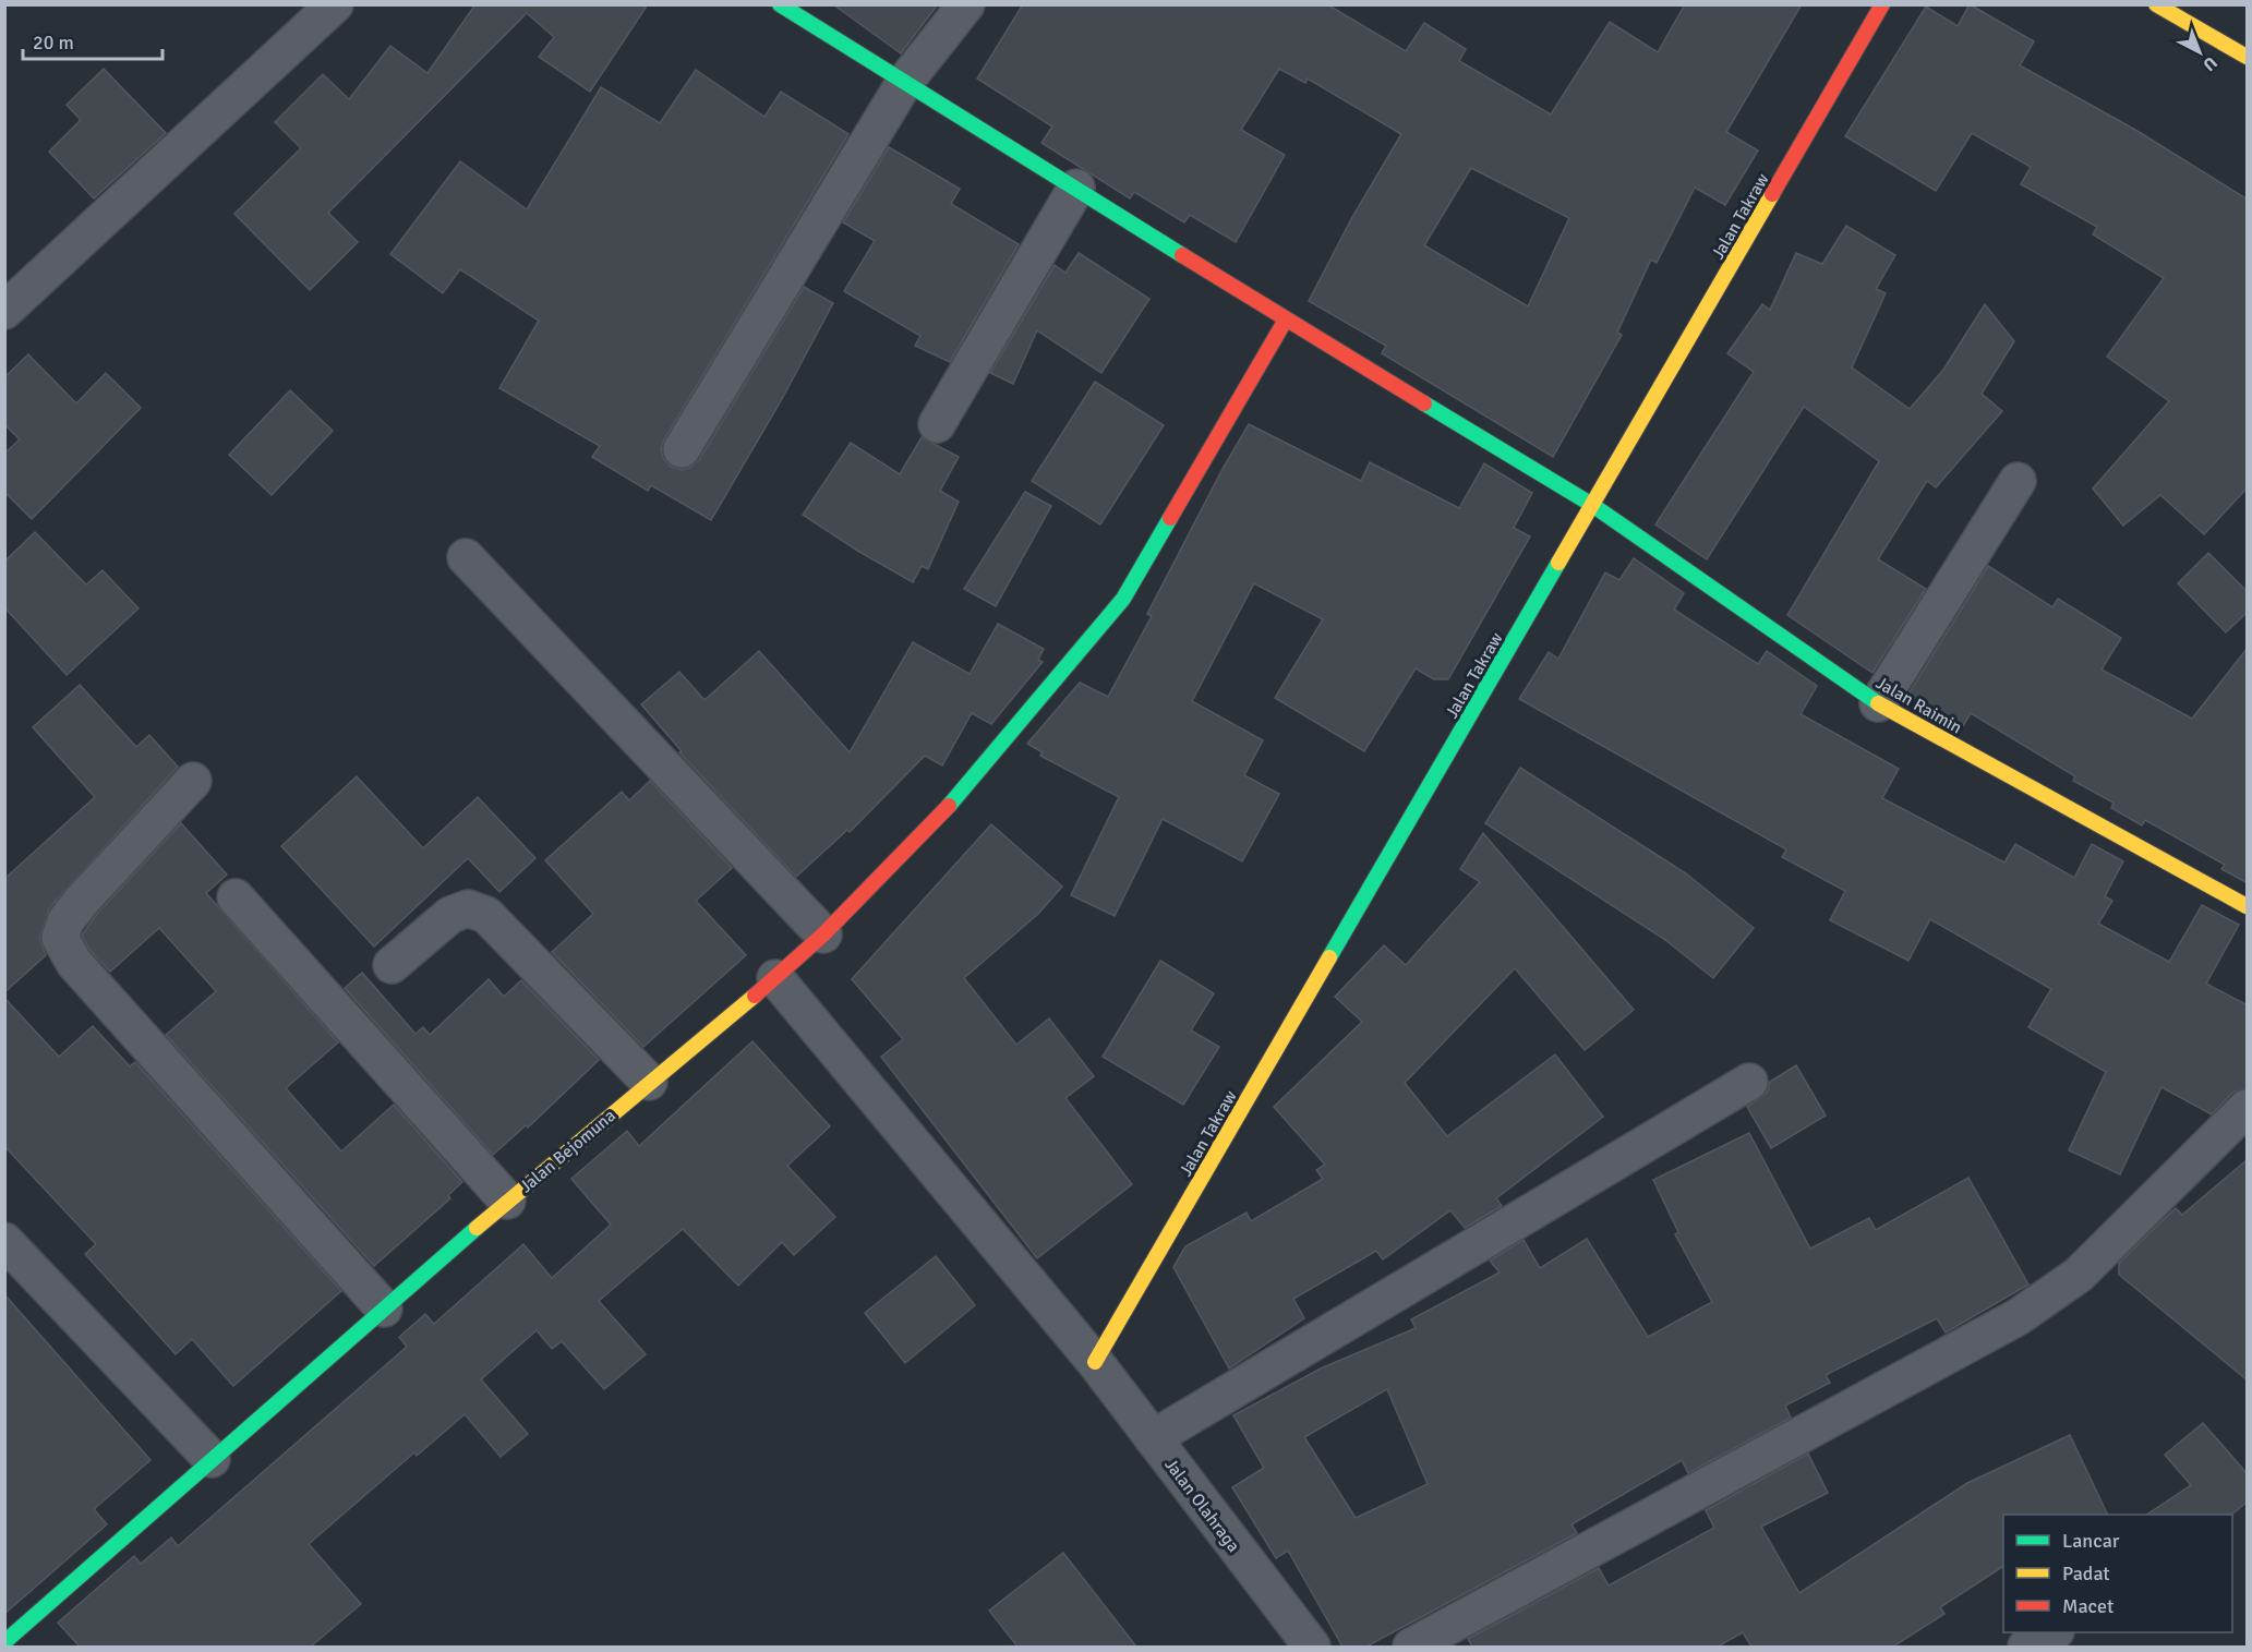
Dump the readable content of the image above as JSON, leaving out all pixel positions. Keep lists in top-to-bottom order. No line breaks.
{"streets":{"street":["Jalan Takraw","Jalan Raimin","Jalan Bejomuna","Jalan Olahraga"]},"crossings":[["Jalan Takraw","Jalan Raimin"],["Jalan Takraw","Jalan Olahraga"],["Jalan Raimin","Jalan Bejomuna"]],"legend":["Lancar","Padat","Macet"],"scale_bar":"20 m","north":"bottom right"}
